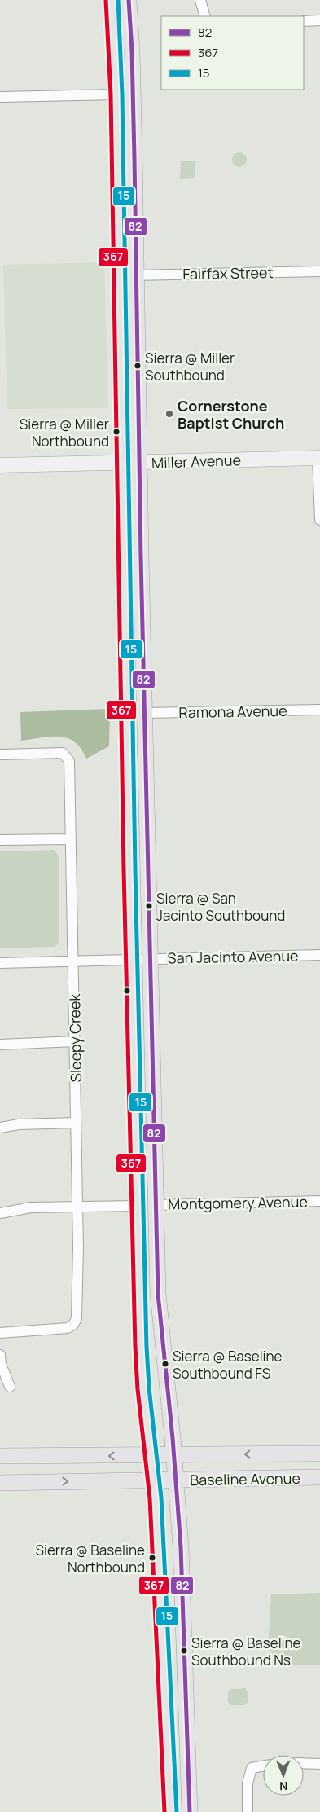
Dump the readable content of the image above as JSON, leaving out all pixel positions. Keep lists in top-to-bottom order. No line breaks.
{"streets":{"main road":["Baseline Avenue"],"street":["Fairfax Street","Miller Avenue","Ramona Avenue","San Jacinto Avenue","Sleepy Creek","Montgomery Avenue"]},"crossings":[["San Jacinto Avenue","Sleepy Creek"]],"places":["Sierra @ Miller Southbound","Cornerstone Baptist Church","Sierra @ Miller Northbound","Sierra @ San Jacinto Southbound","Sierra @ Baseline Southbound FS","Sierra @ Baseline Northbound","Sierra @ Baseline Southbound Ns"],"lines":["transit line 82","transit line 367","transit line 15"],"legend":["82","367","15"],"north":"bottom"}
